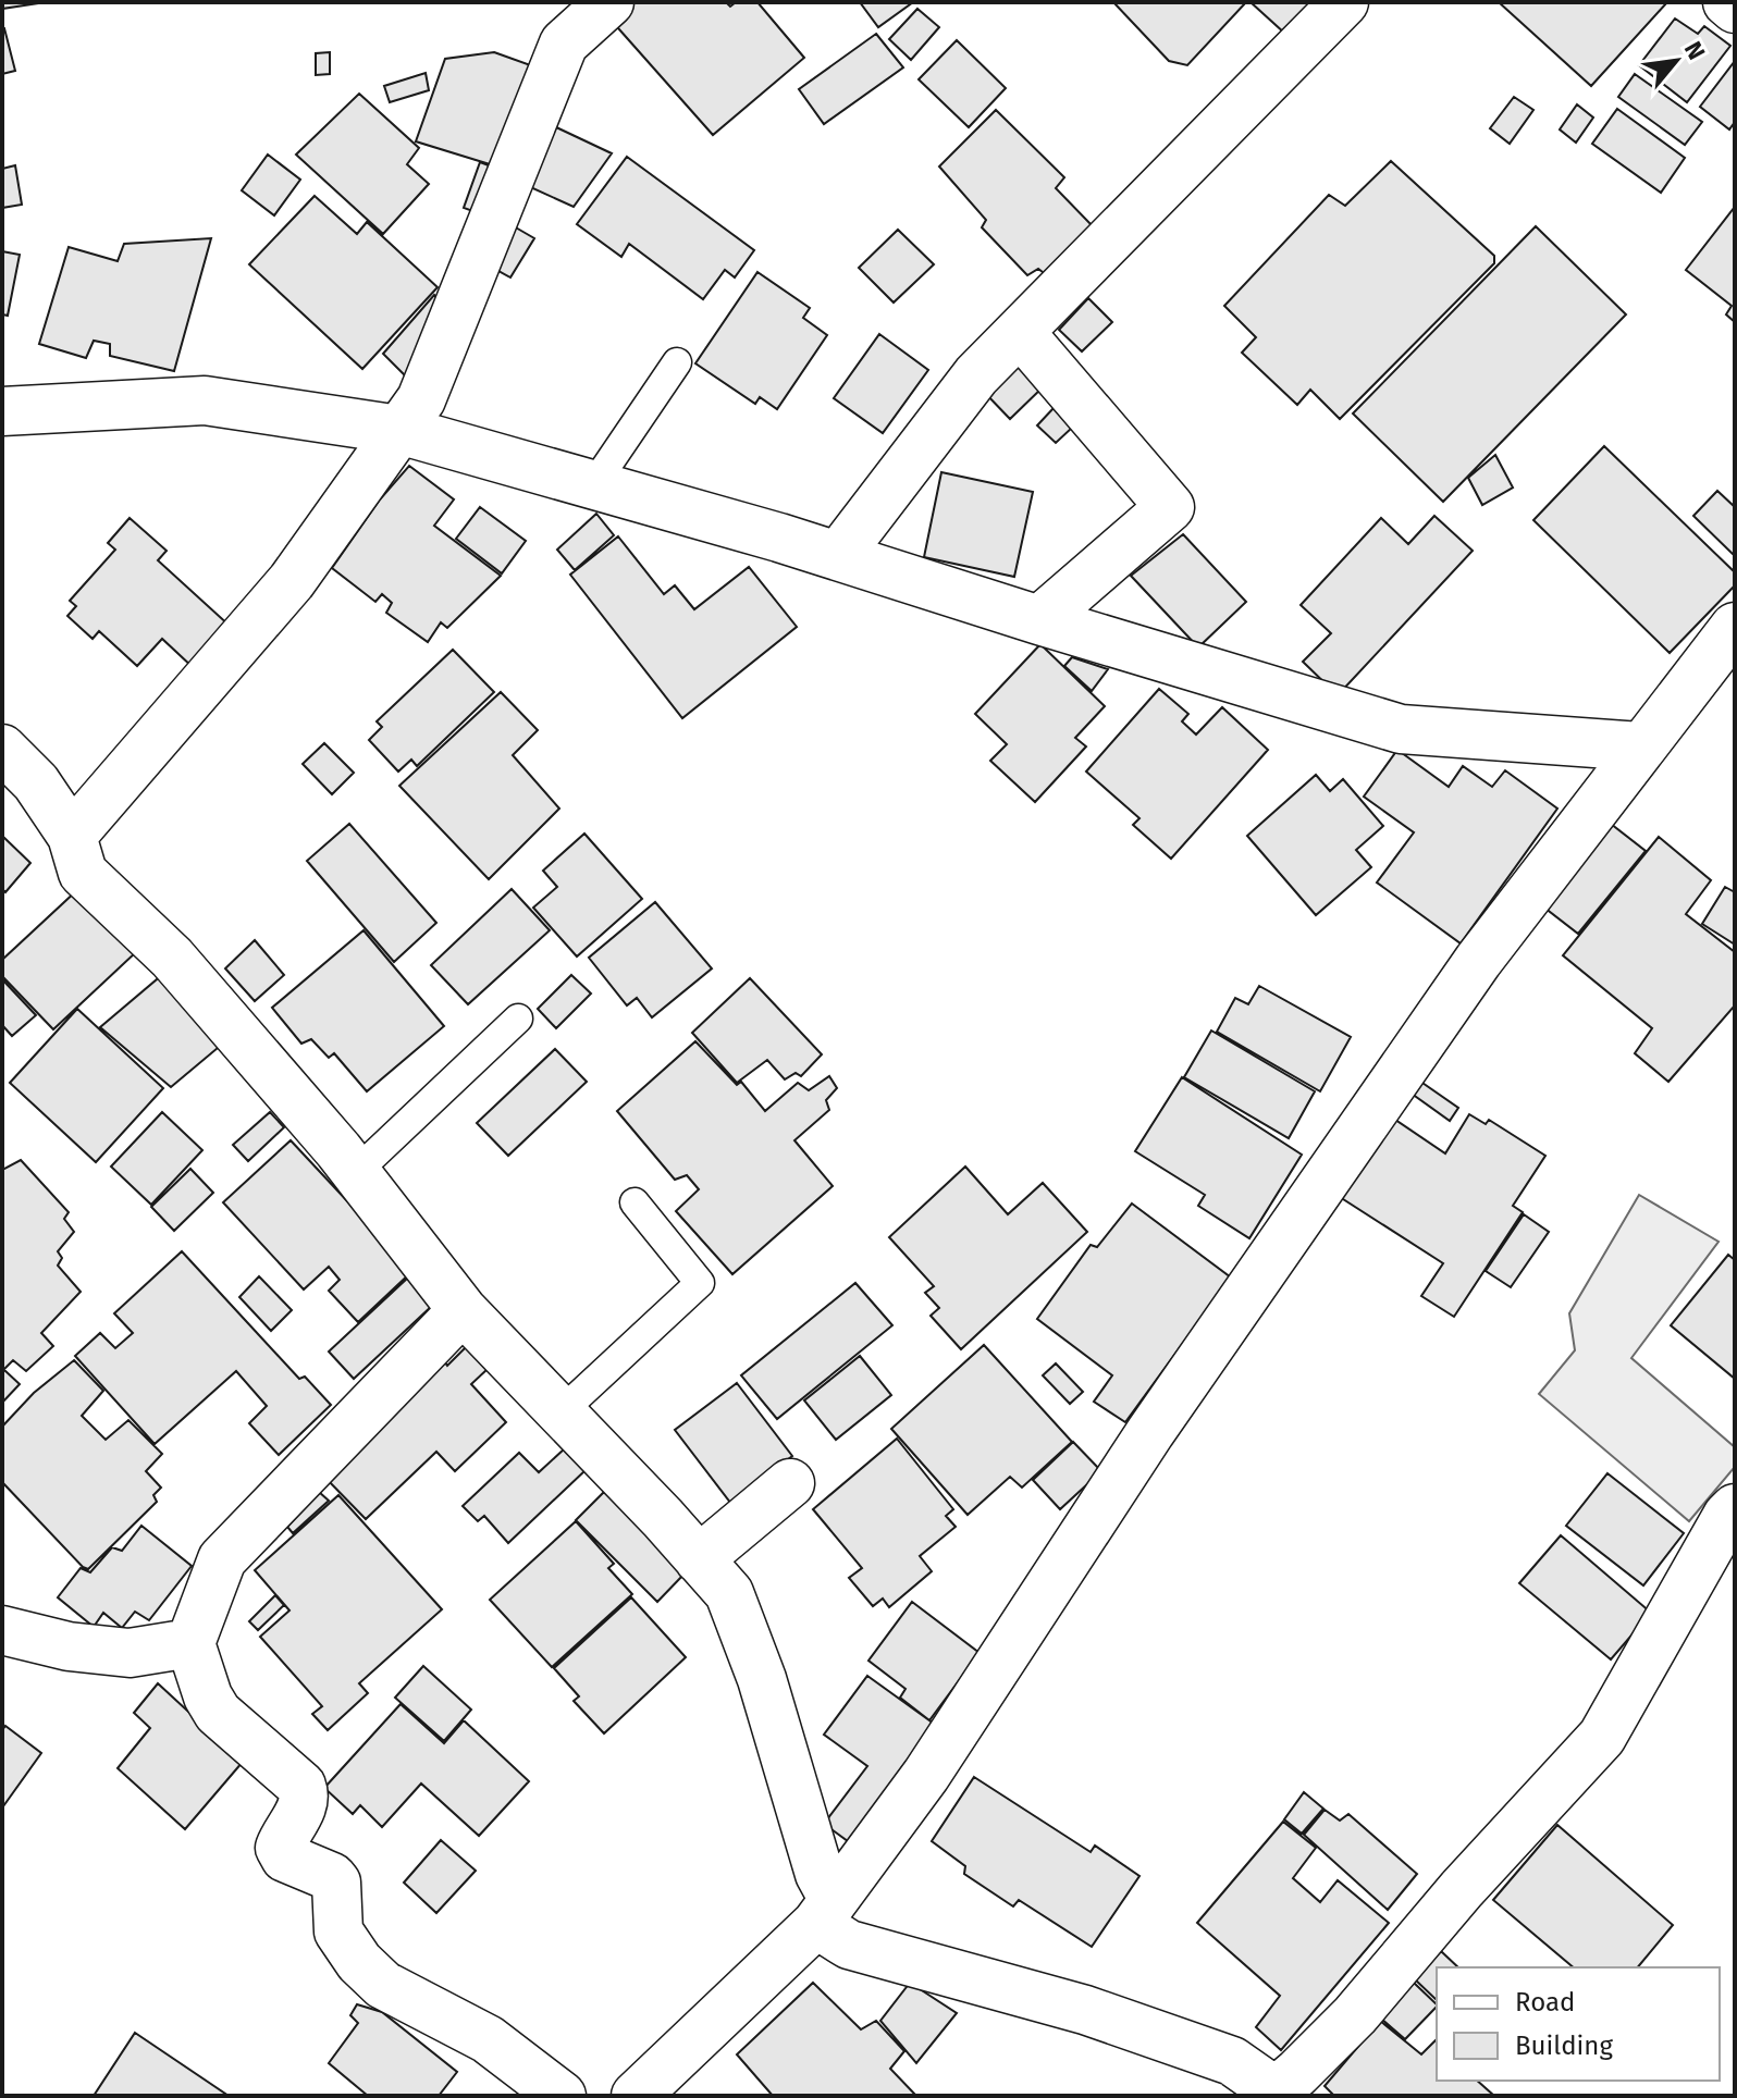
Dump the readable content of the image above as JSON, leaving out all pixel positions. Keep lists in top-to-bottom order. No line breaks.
{"legend":["Road","Building"],"north":"top right"}
